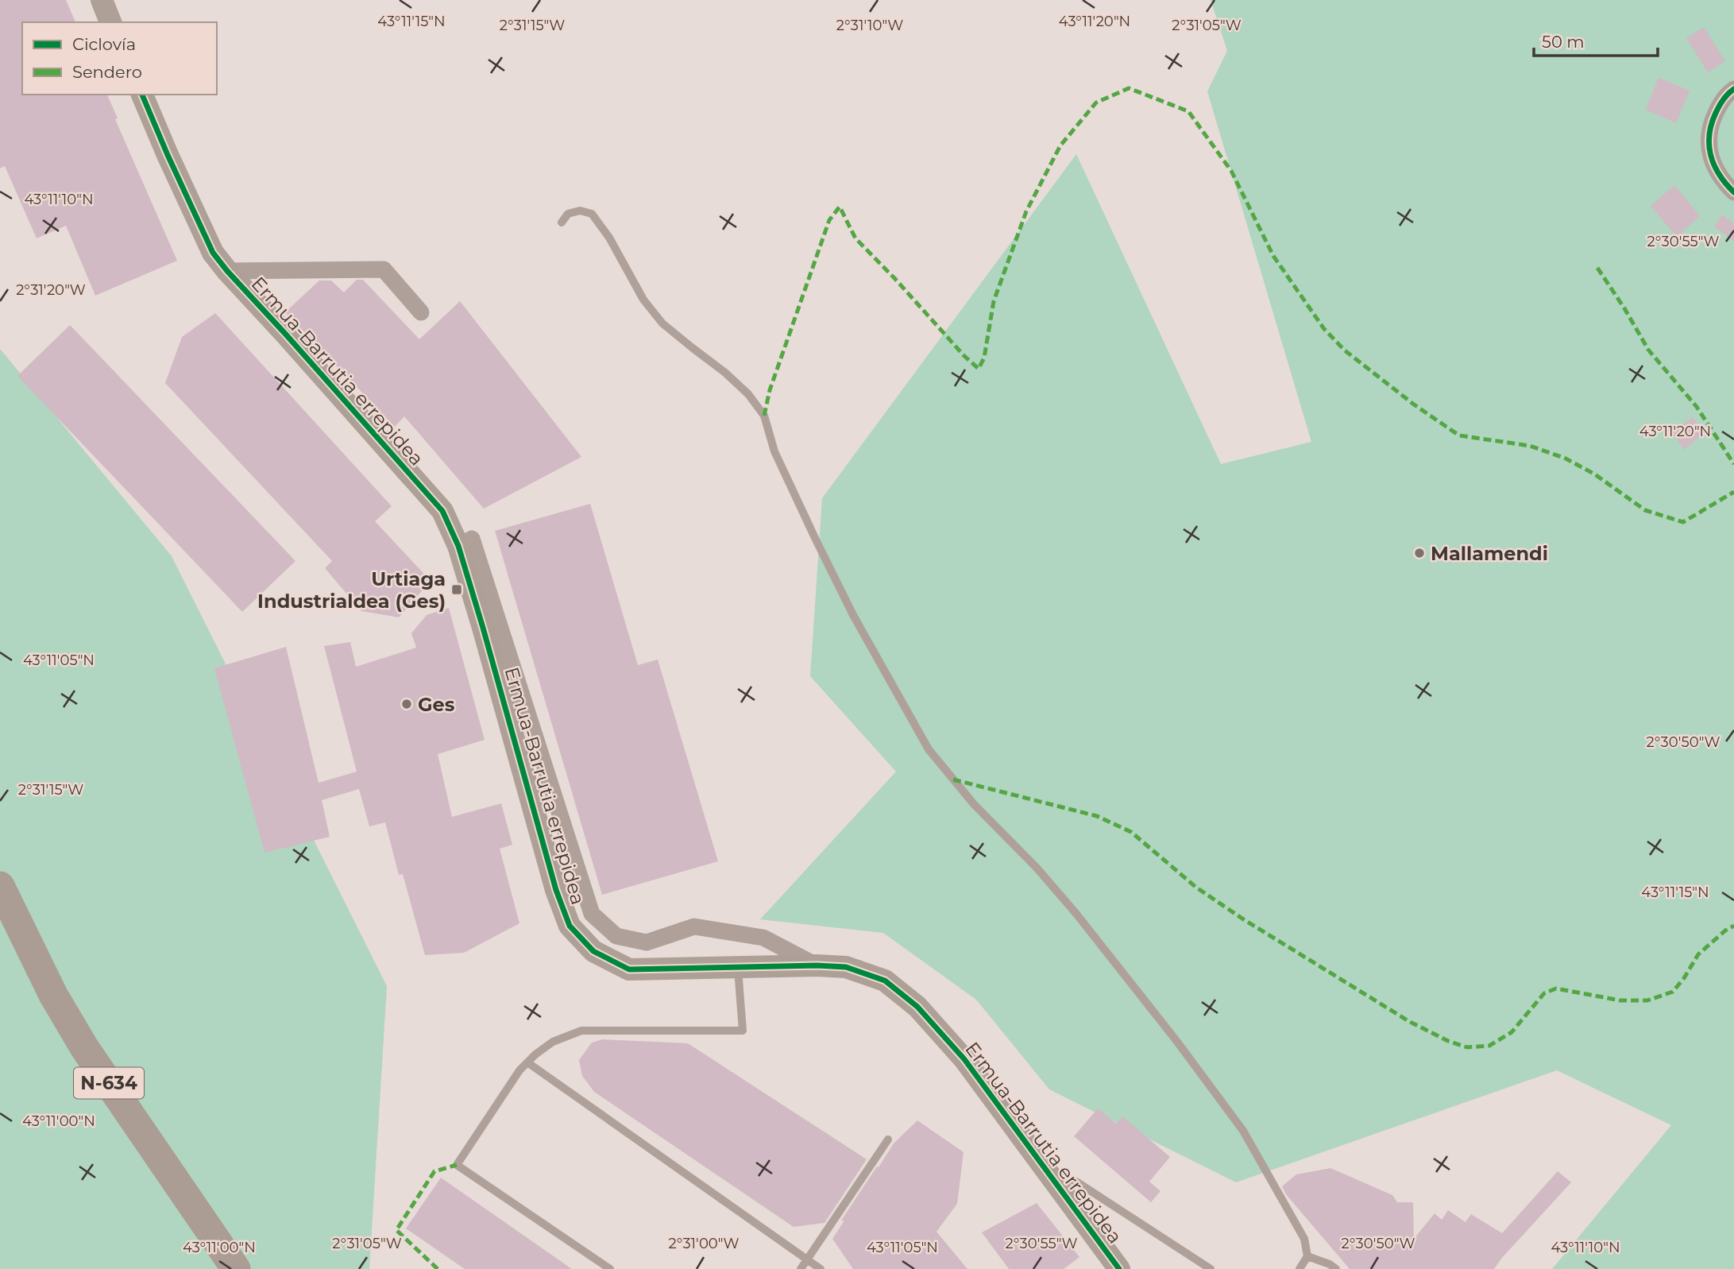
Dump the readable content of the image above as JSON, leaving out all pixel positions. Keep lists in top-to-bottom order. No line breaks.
{"streets":{"highway":["N-634"],"street":["Ermua-Barrutia errepidea"]},"places":{"other":["Mallamendi","Ges"],"transit":["Urtiaga Industrialdea (Ges)"]},"legend":["Ciclovía","Sendero"],"scale_bar":"50 m","coordinates":["43°11'15\"N","43°11'20\"N","2°31'15\"W","2°31'10\"W","2°31'05\"W","43°11'10\"N","2°30'55\"W","2°31'20\"W","43°11'05\"N","2°30'50\"W","43°11'00\"N","2°31'00\"W"]}
